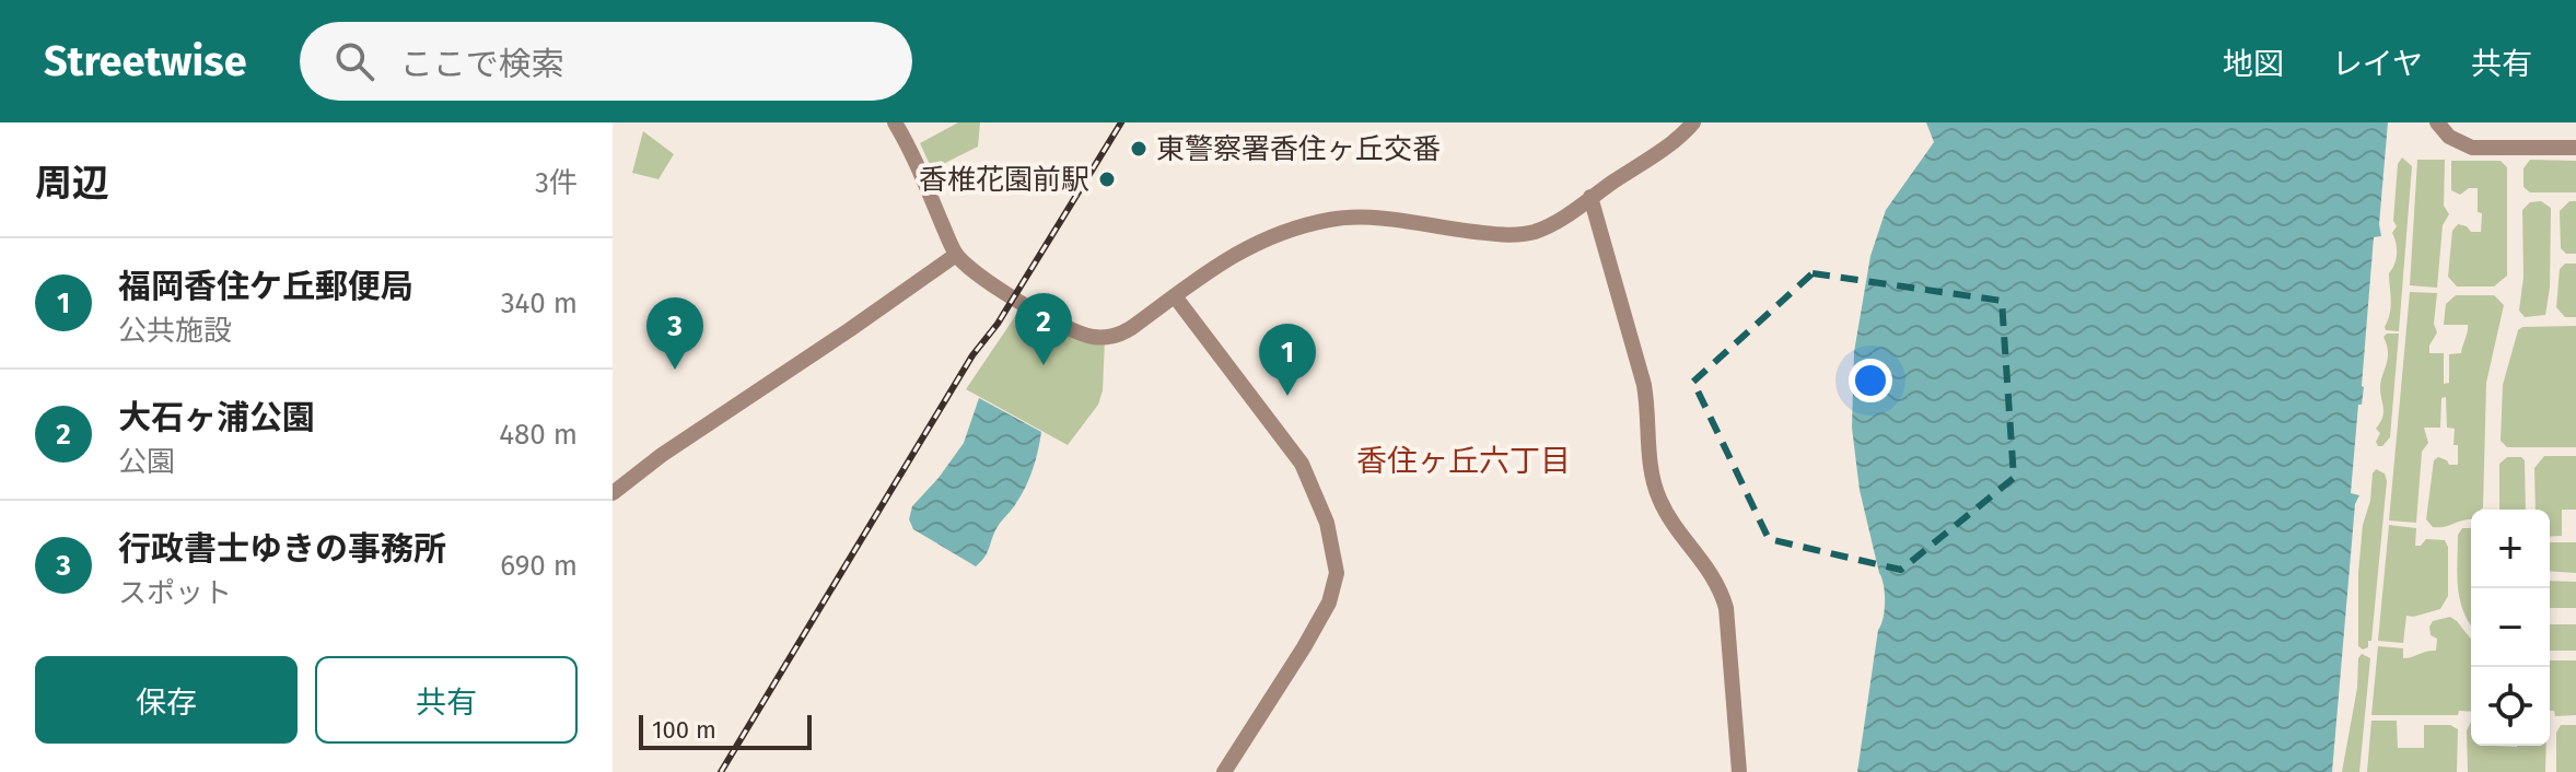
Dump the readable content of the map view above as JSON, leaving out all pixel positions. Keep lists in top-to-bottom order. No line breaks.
{"districts":["香住ヶ丘六丁目"],"places":["東警察署香住ヶ丘交番","香椎花園前駅"],"scale_bar":"100 m","page":{"header":"Streetwise","search":"ここで検索","nav":["地図","レイヤ","共有"],"heading":["周辺","3件"],"list":[{"mark":"1","name":"福岡香住ケ丘郵便局","note":"公共施設","value":"340 m"},{"mark":"2","name":"大石ヶ浦公園","note":"公園","value":"480 m"},{"mark":"3","name":"行政書士ゆきの事務所","note":"スポット","value":"690 m"}],"pins":["2","3","1"],"map_buttons":["+","−"],"buttons":["保存","共有"],"scale":"100 m"}}
